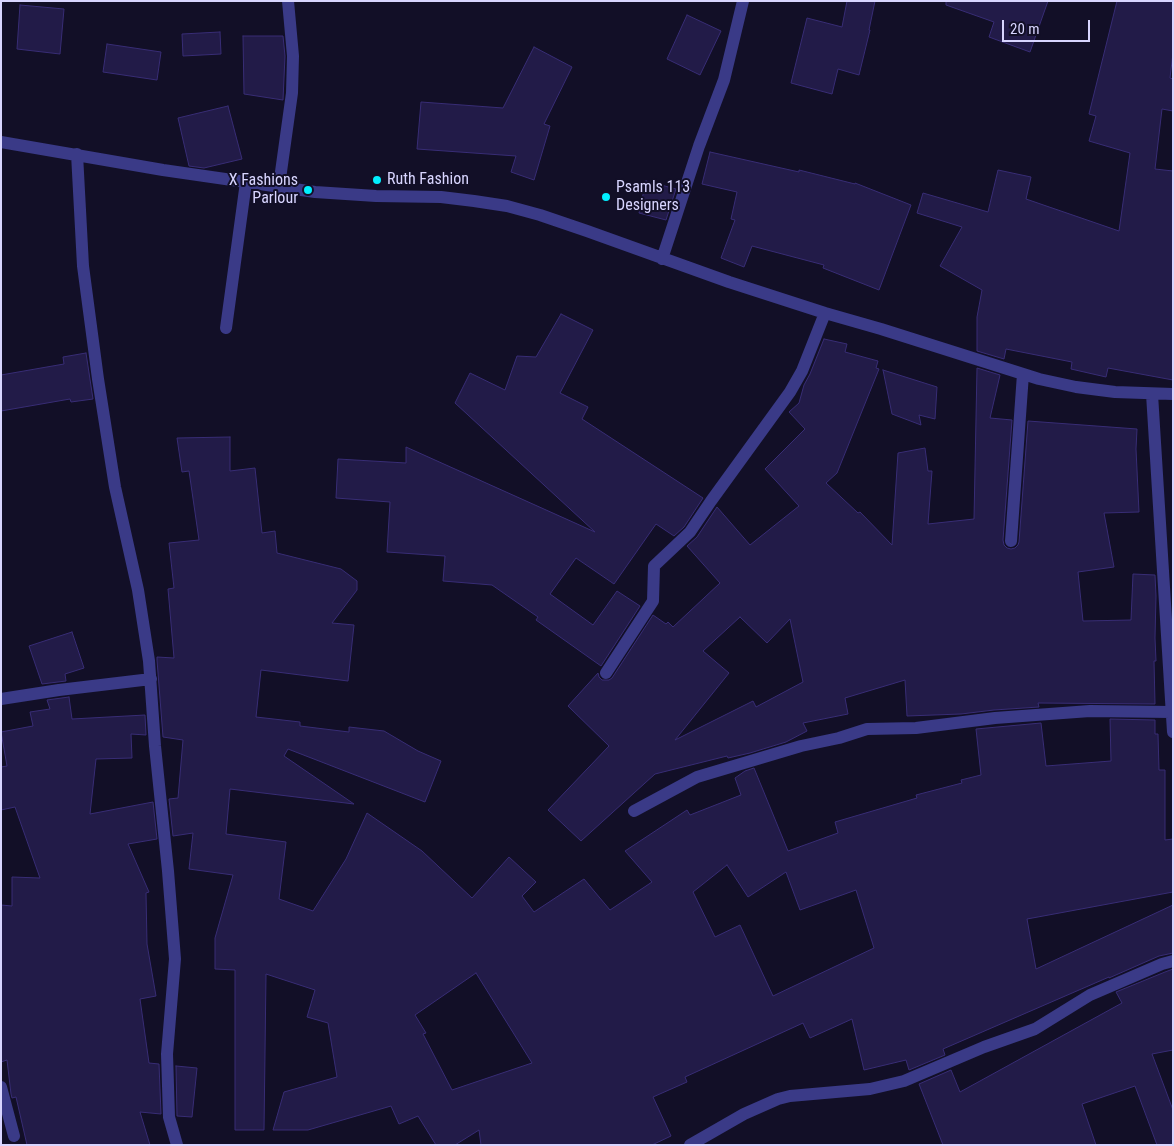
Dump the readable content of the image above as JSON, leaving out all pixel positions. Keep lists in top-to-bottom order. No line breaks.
{"places":["Ruth Fashion","X Fashions Parlour","Psamls 113 Designers"],"scale_bar":"20 m"}
